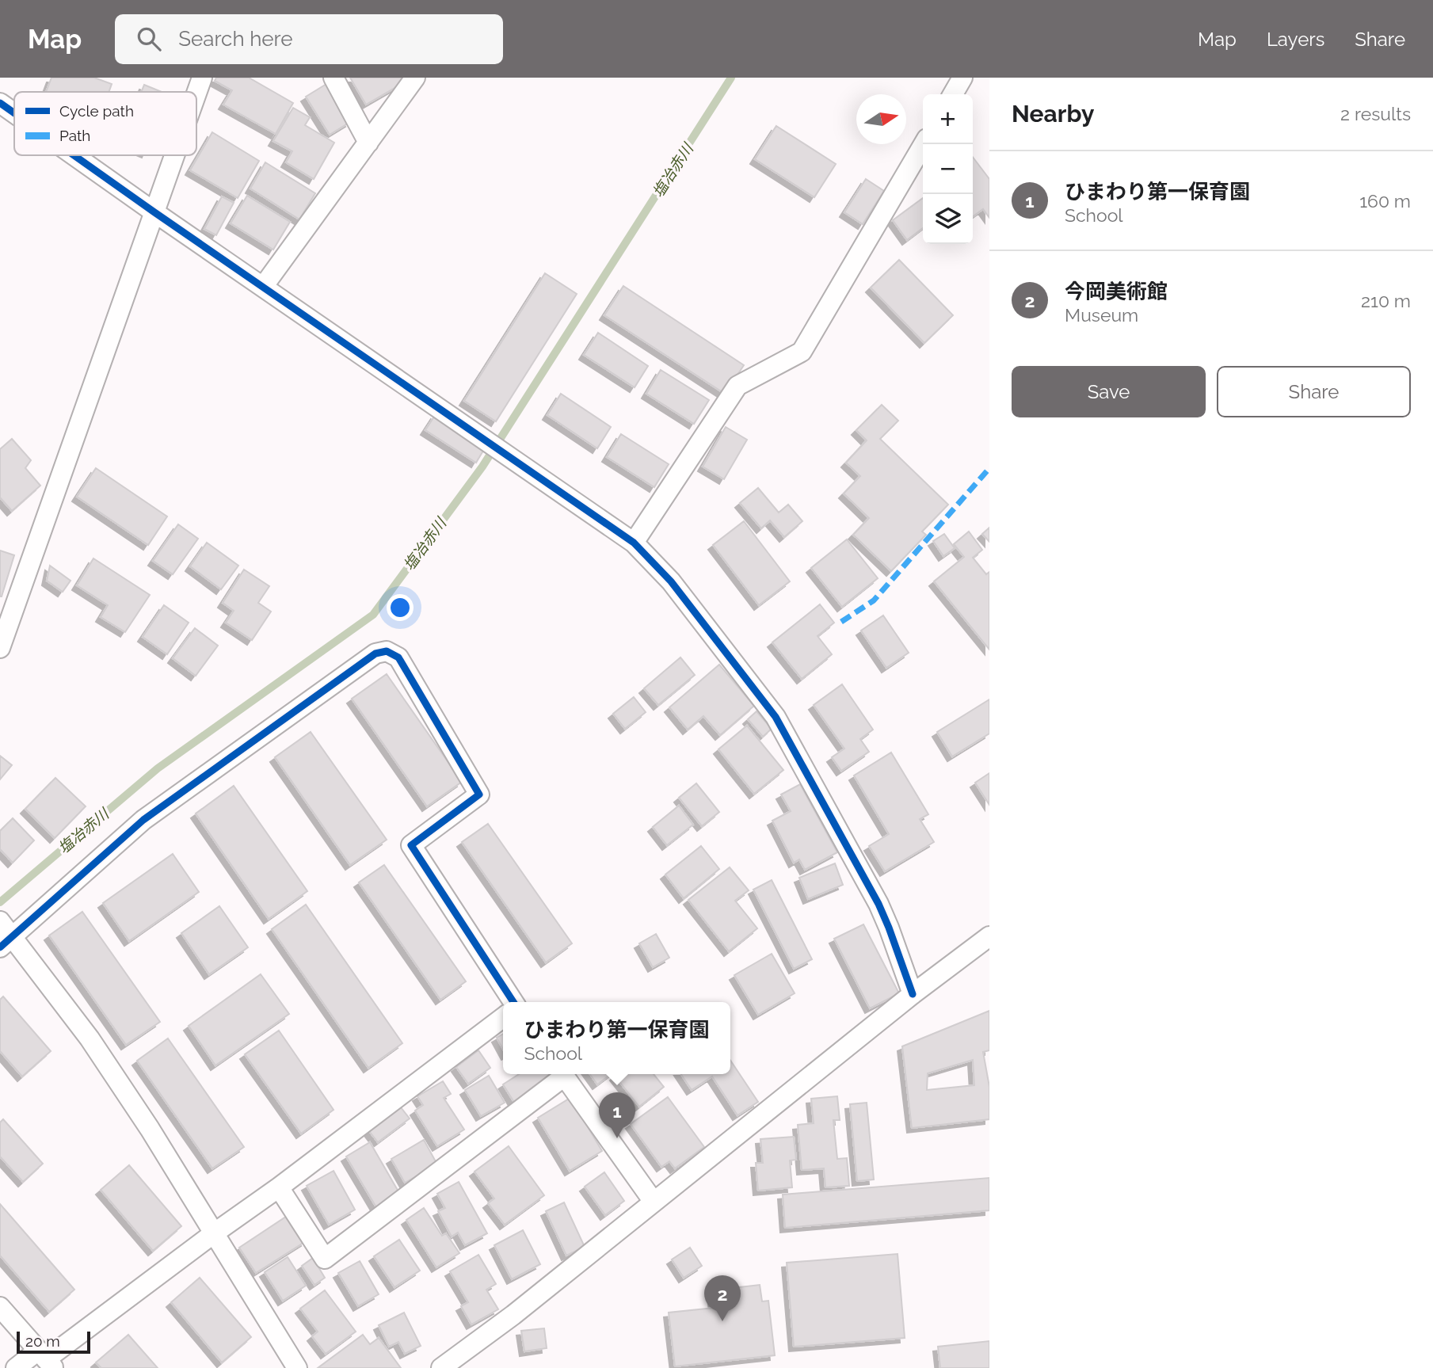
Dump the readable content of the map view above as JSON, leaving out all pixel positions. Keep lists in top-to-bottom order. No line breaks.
{"water":["塩冶赤川"],"legend":["Cycle path","Path"],"scale_bar":"20 m","north":"right","page":{"header":"Map","search":"Search here","nav":["Map","Layers","Share"],"heading":["Nearby","2 results"],"map_buttons":["+","−"],"list":[{"mark":"1","name":"ひまわり第一保育園","note":"School","value":"160 m"},{"mark":"2","name":"今岡美術館","note":"Museum","value":"210 m"}],"buttons":["Save","Share"],"popup":["ひまわり第一保育園","School"],"pins":["1","2"],"scale":"20 m"}}
